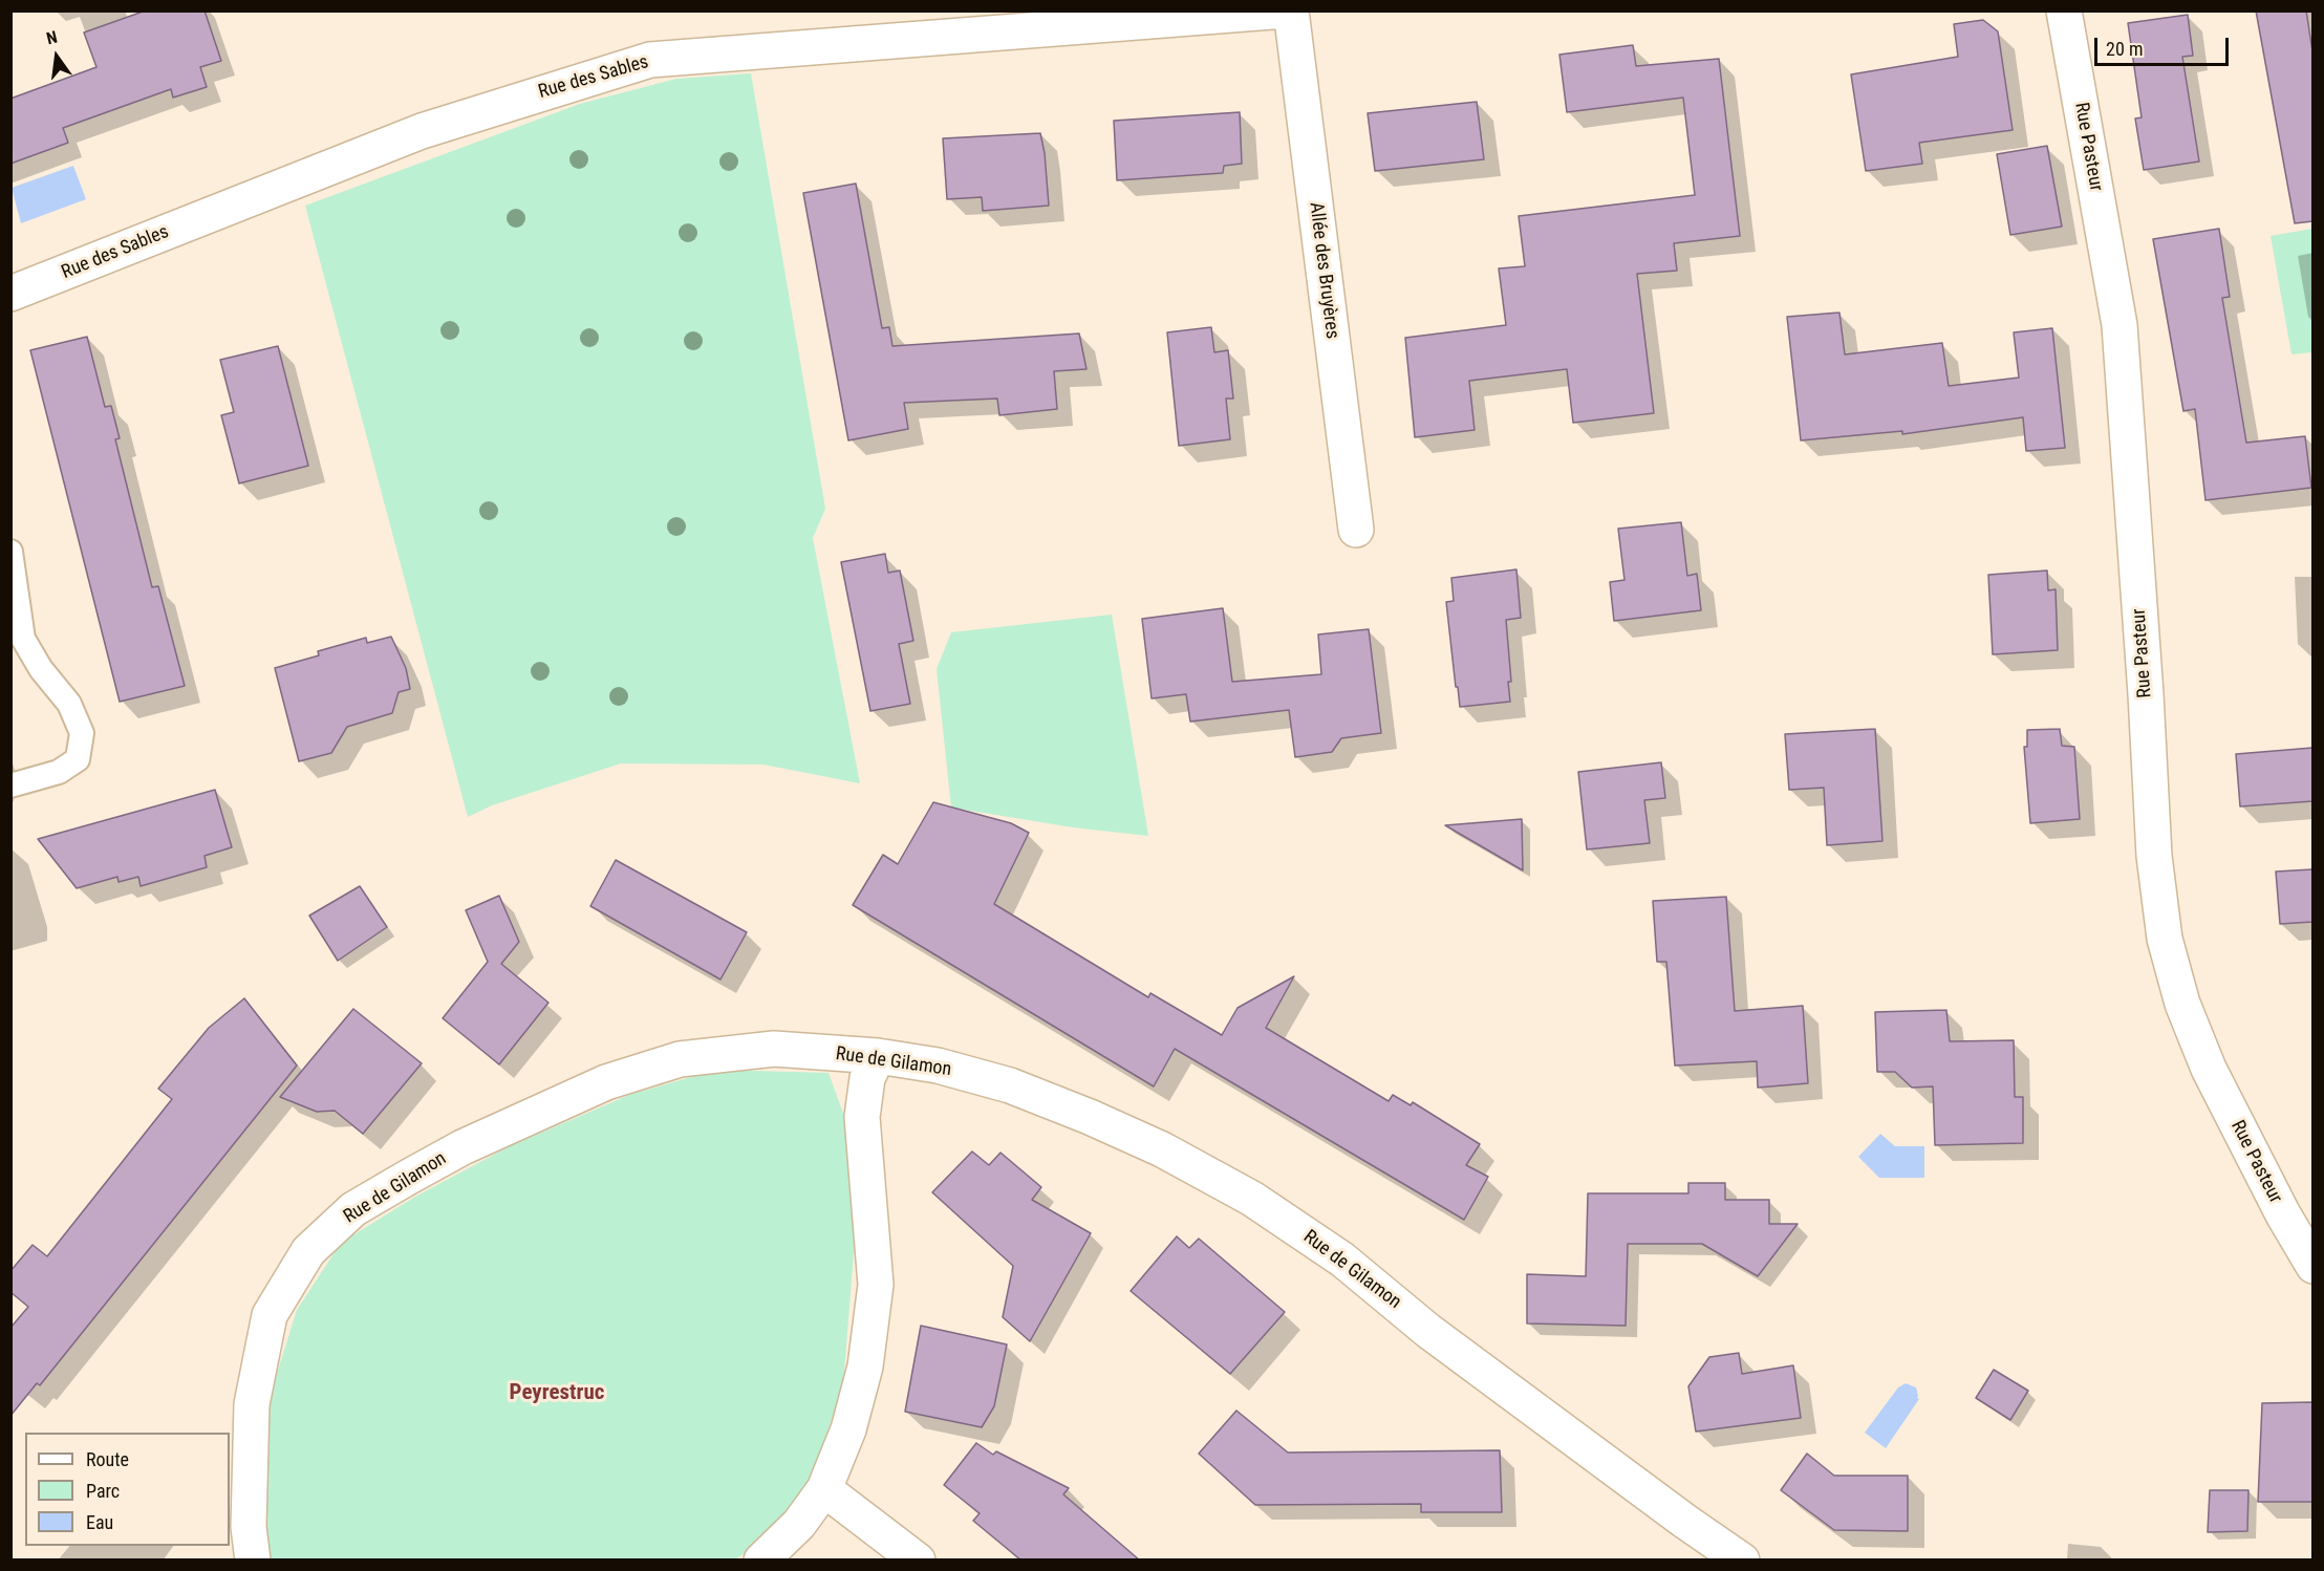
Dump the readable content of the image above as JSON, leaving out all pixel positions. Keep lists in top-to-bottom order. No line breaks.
{"streets":{"street":["Rue des Sables","Rue Pasteur","Allée des Bruyères","Rue de Gilamon"]},"districts":["Peyrestruc"],"legend":["Route","Parc","Eau"],"scale_bar":"20 m","north":"top"}
